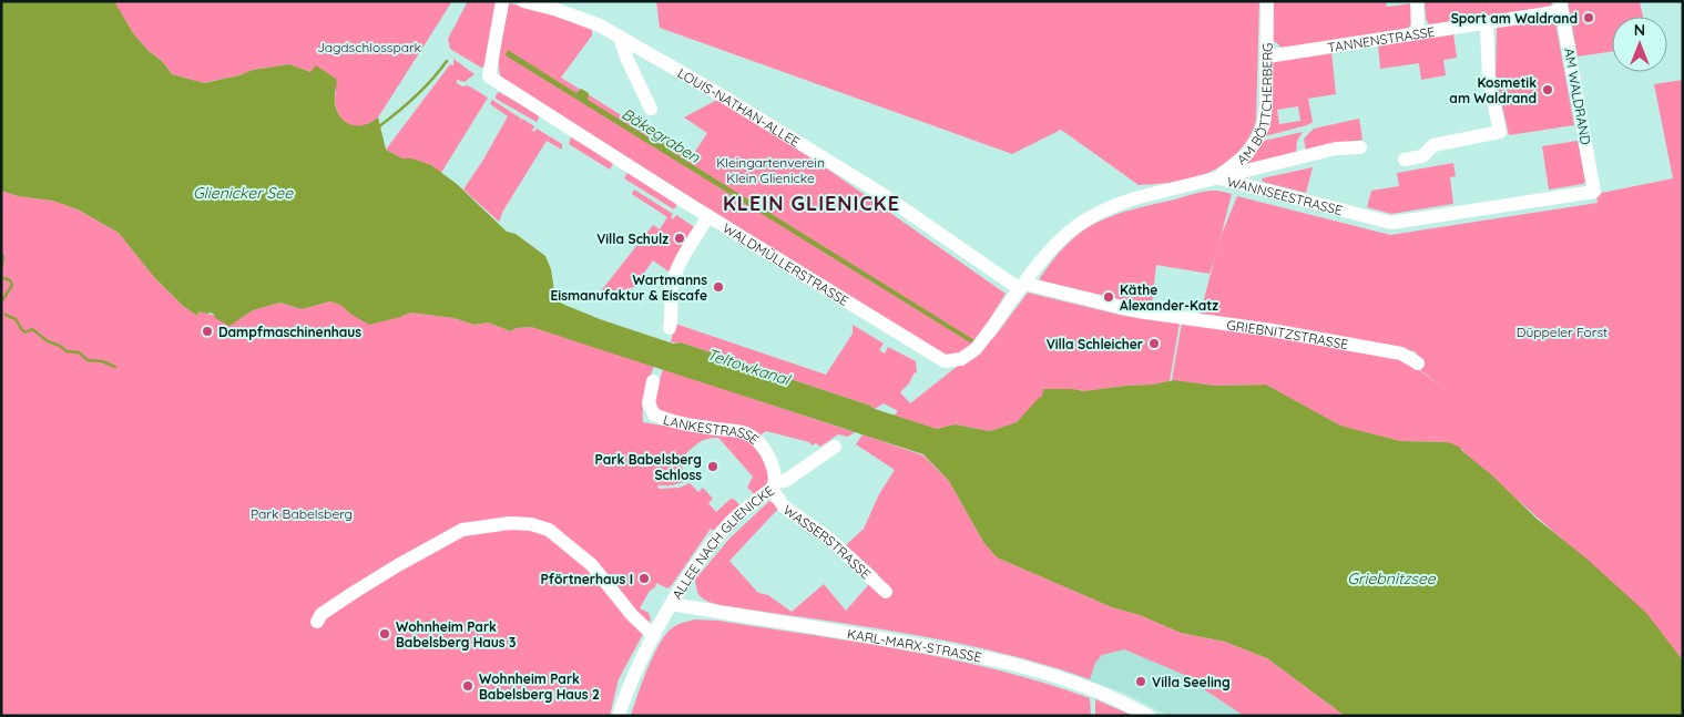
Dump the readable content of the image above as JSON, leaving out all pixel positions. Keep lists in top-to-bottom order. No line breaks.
{"streets":{"street":["TANNENSTRASSE","AM WALDRAND","AM BÖTTCHERBERG","LOUIS-NATHAN-ALLEE","WANNSEESTRASSE","WALDMÜLLERSTRASSE","GRIEBNITZSTRASSE","LANKESTRASSE","WASSERSTRASSE","ALLEE NACH GLIENICKE","KARL-MARX-STRASSE"]},"crossings":[["TANNENSTRASSE","AM WALDRAND"],["TANNENSTRASSE","AM BÖTTCHERBERG"],["AM WALDRAND","WANNSEESTRASSE"],["AM BÖTTCHERBERG","WANNSEESTRASSE"],["LOUIS-NATHAN-ALLEE","WANNSEESTRASSE"],["LOUIS-NATHAN-ALLEE","GRIEBNITZSTRASSE"],["WANNSEESTRASSE","WALDMÜLLERSTRASSE"],["WANNSEESTRASSE","GRIEBNITZSTRASSE"],["LANKESTRASSE","WASSERSTRASSE"],["LANKESTRASSE","ALLEE NACH GLIENICKE"],["WASSERSTRASSE","ALLEE NACH GLIENICKE"],["ALLEE NACH GLIENICKE","KARL-MARX-STRASSE"]],"districts":["KLEIN GLIENICKE"],"water":["Bäkegraben","Glienicker See","Teltowkanal","Griebnitzsee"],"parks":["Jagdschlosspark","Kleingartenverein Klein Glienicke","Düppeler Forst","Park Babelsberg"],"places":["Sport am Waldrand","Kosmetik am Waldrand","Villa Schulz","Wartmanns Eismanufaktur & Eiscafe","Käthe Alexander-Katz","Dampfmaschinenhaus","Villa Schleicher","Park Babelsberg Schloss","Pförtnerhaus I","Wohnheim Park Babelsberg Haus 3","Villa Seeling","Wohnheim Park Babelsberg Haus 2"],"north":"top"}
